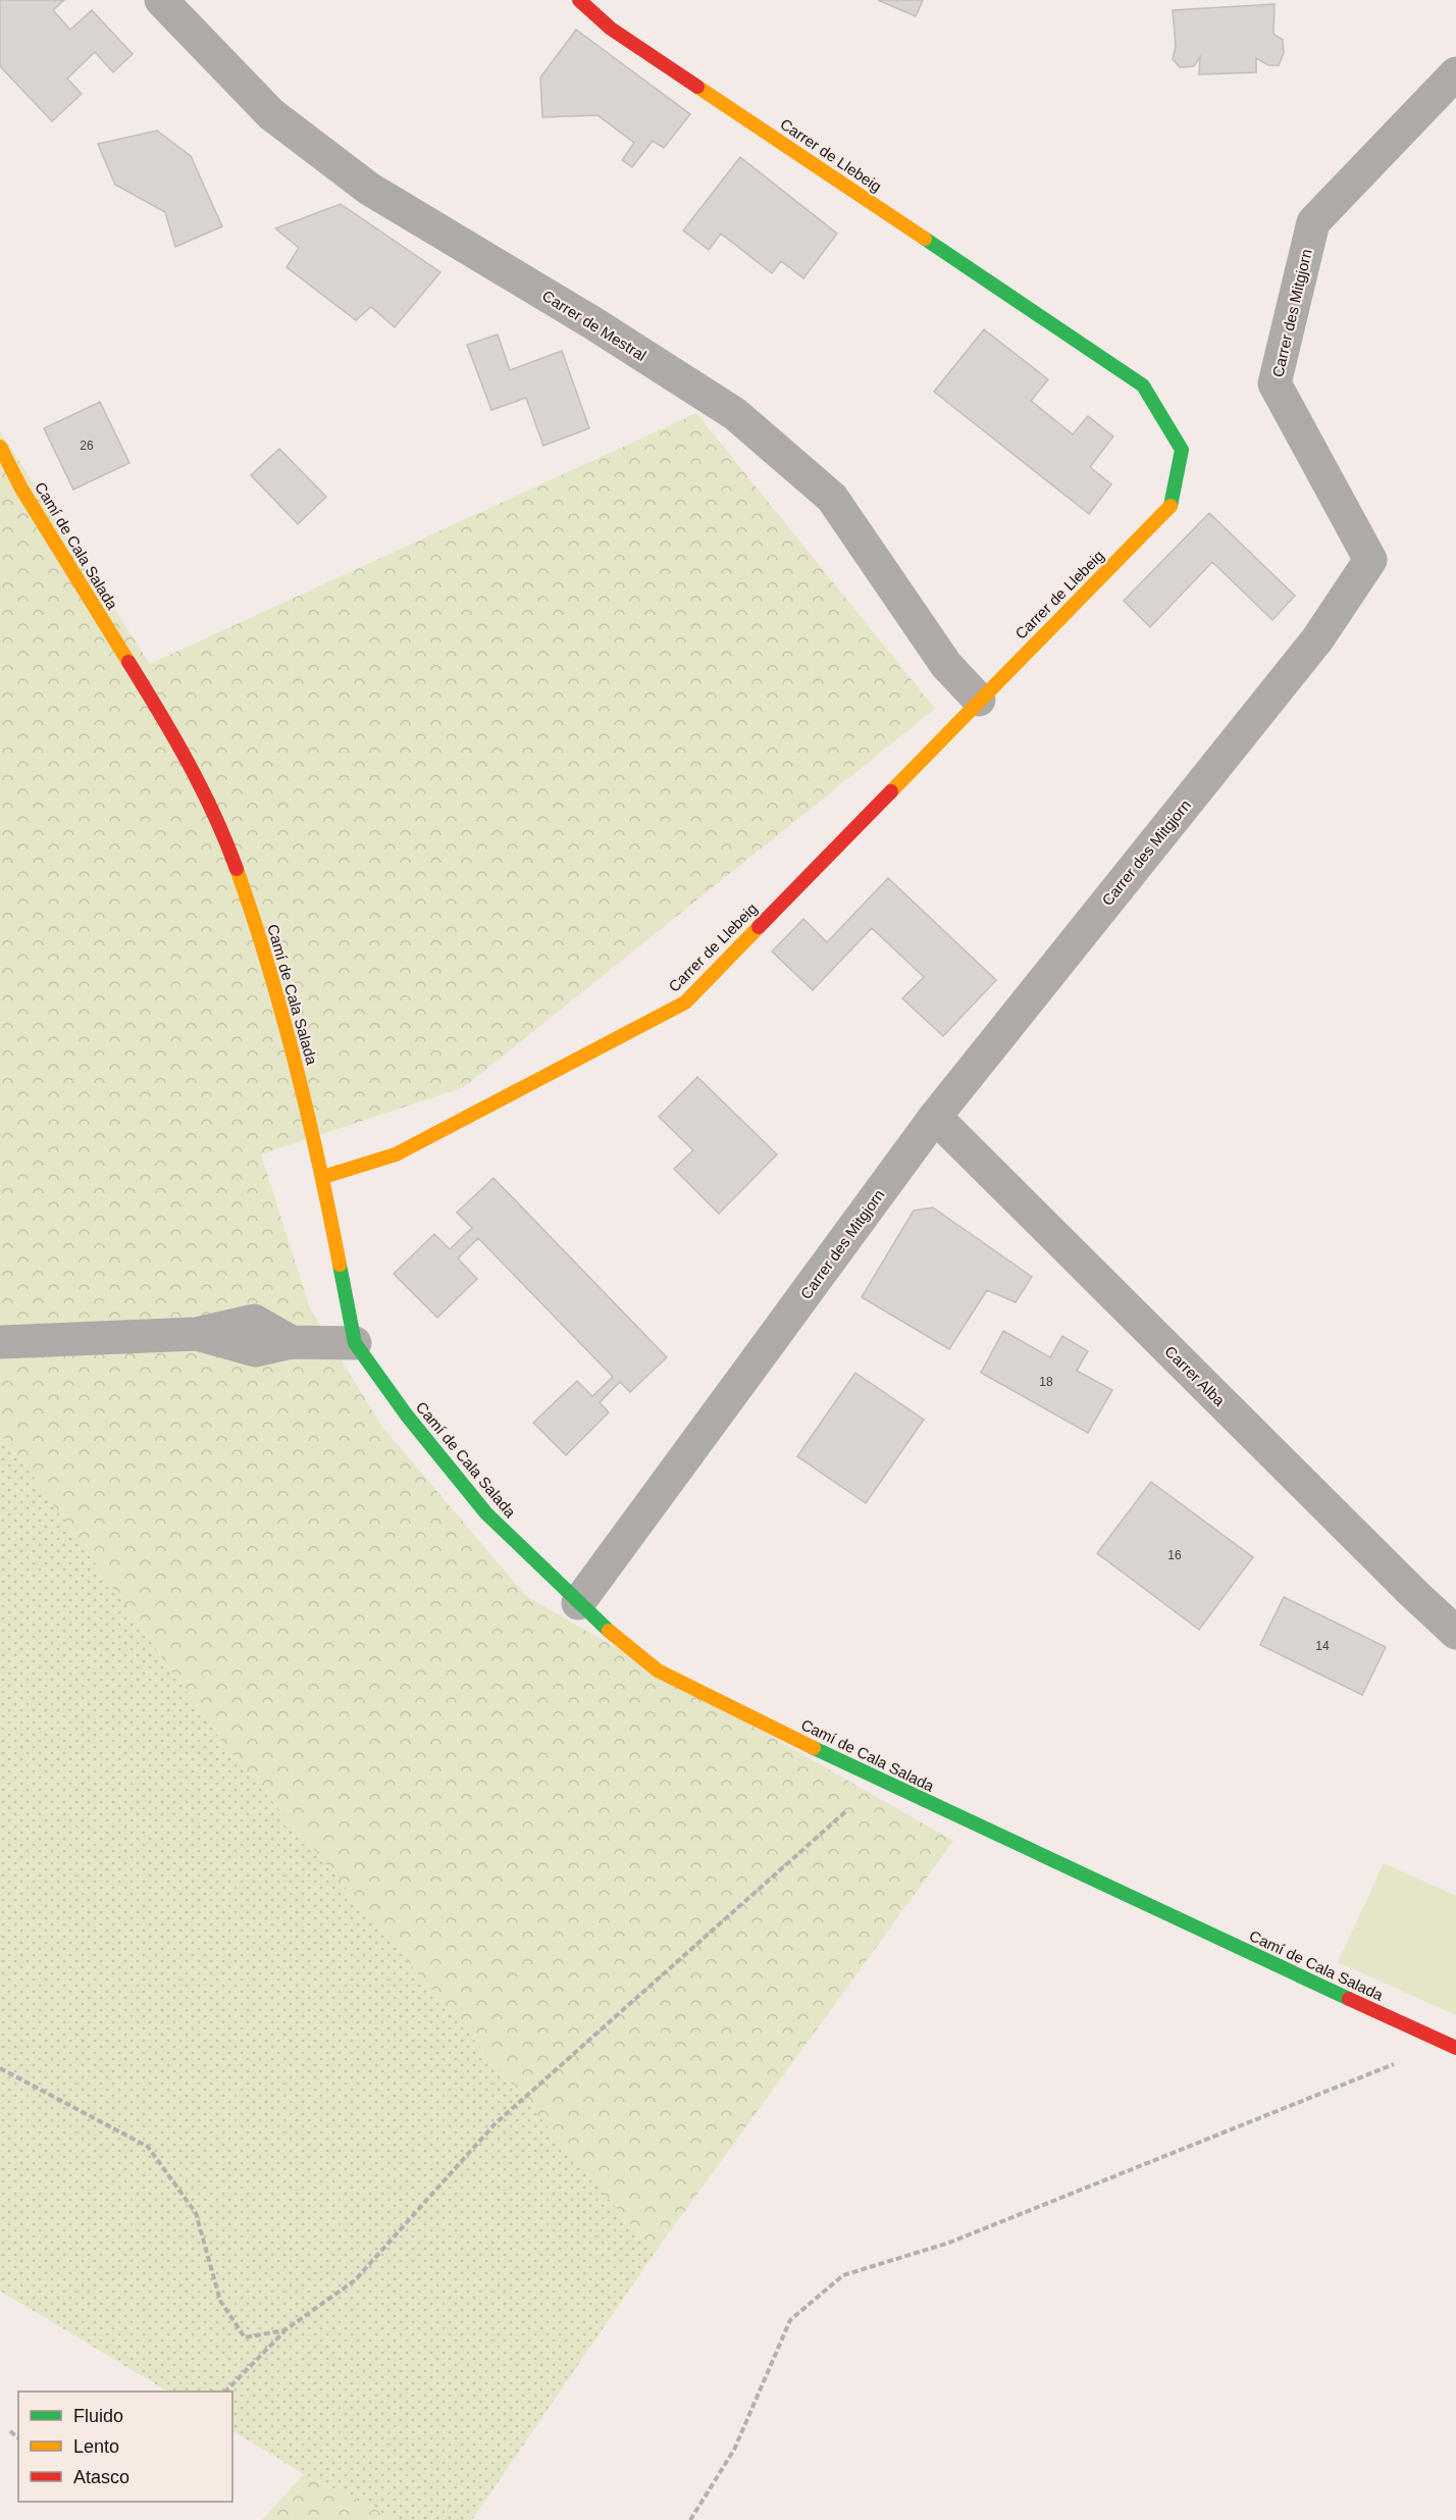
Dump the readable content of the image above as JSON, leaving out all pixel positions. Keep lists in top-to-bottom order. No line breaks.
{"streets":{"street":["Carrer de Llebeig","Carrer des Mitgjorn","Carrer de Mestral","Camí de Cala Salada","Carrer Alba"]},"crossings":[["Carrer de Llebeig","Carrer de Mestral"],["Carrer de Llebeig","Camí de Cala Salada"],["Carrer des Mitgjorn","Camí de Cala Salada"],["Carrer des Mitgjorn","Carrer Alba"]],"house_numbers":["26","18","16","14"],"legend":["Fluido","Lento","Atasco"]}
